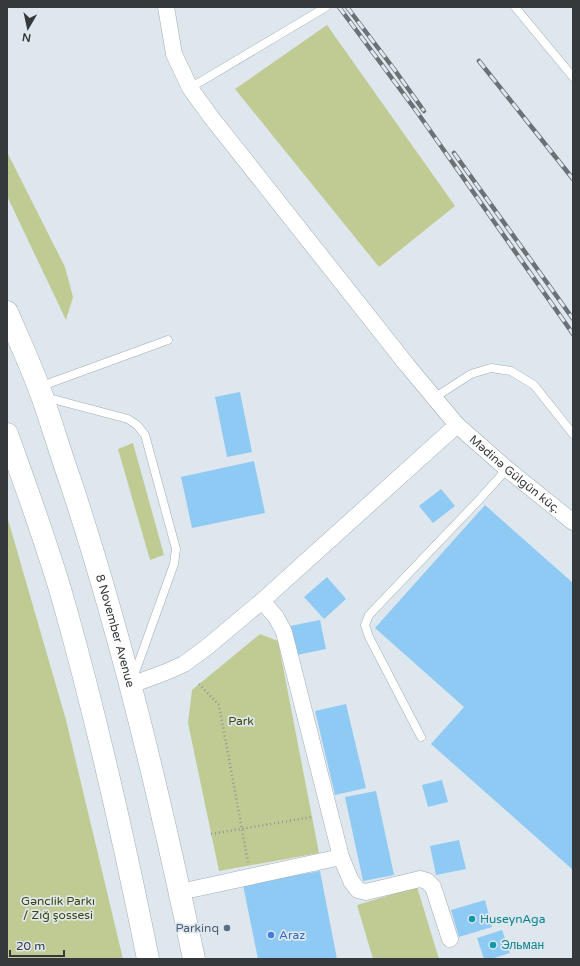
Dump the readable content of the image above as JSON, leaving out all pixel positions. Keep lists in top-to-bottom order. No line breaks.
{"streets":{"highway":["8 November Avenue"],"street":["Mədinə Gülgün küç."]},"parks":["Park","Gənclik Parkı / Zığ şossesi"],"places":["HuseynAga","Parkinq","Araz","Эльман"],"scale_bar":"20 m","north":"bottom"}
